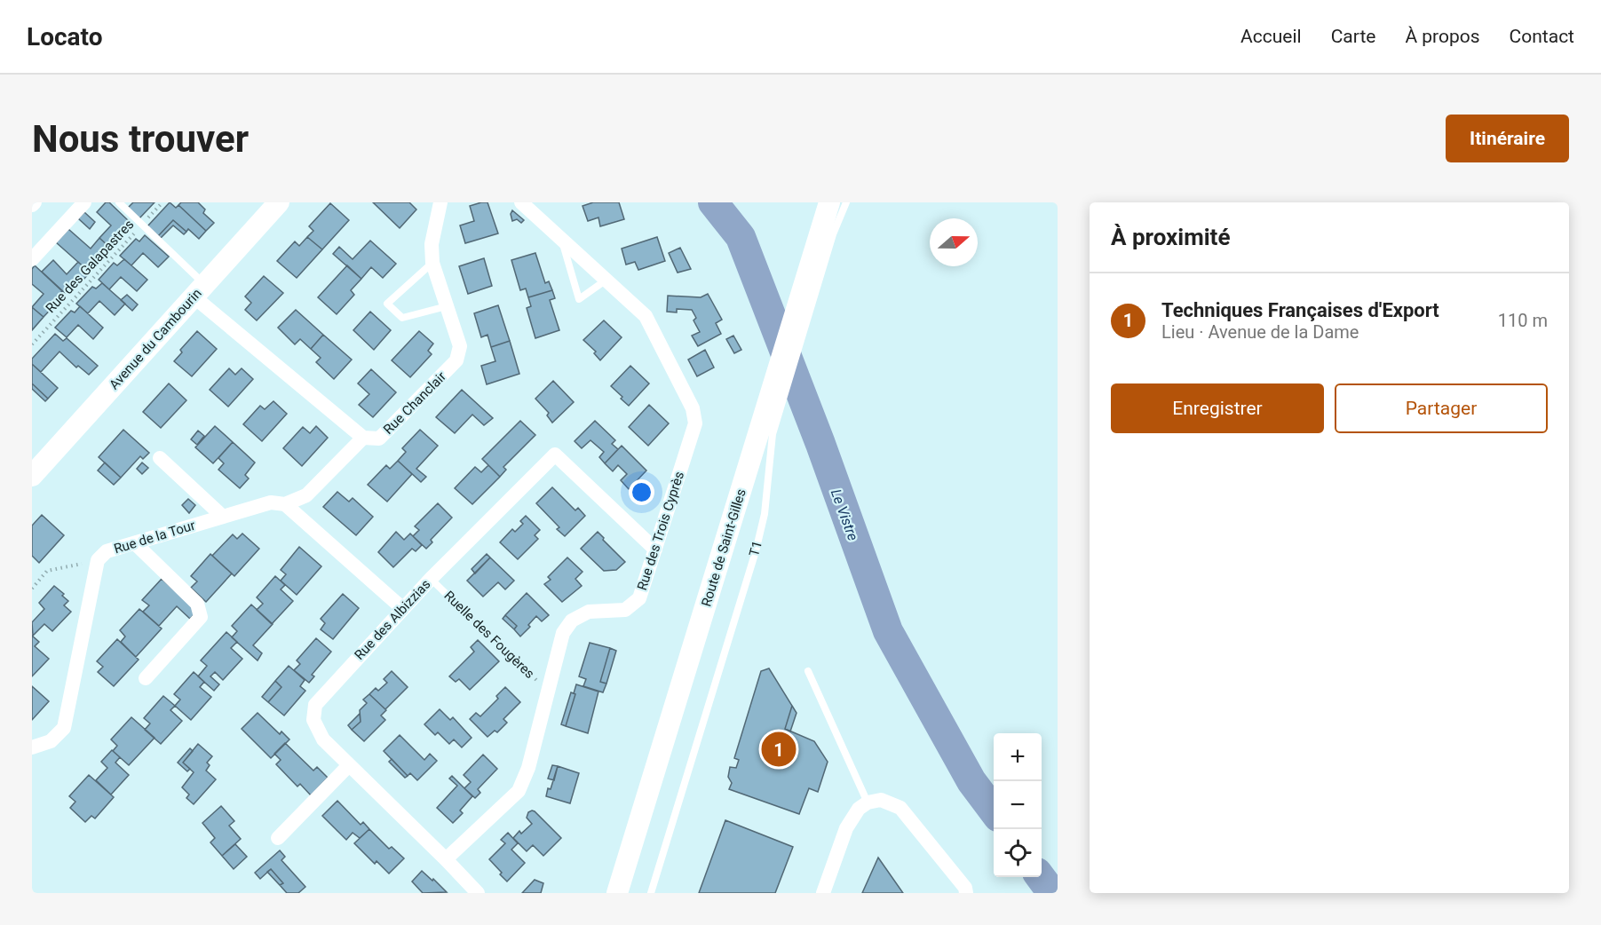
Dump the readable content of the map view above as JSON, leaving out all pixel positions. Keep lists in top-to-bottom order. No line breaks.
{"streets":{"main road":["Avenue du Cambourin","Route de Saint-Gilles"],"street":["Rue Chanclair","Rue des Trois Cyprès","Rue de la Tour","Rue des Albizzias"],"lane":["T1","Ruelle des Fougères"],"path":["Rue des Galapastres"]},"crossings":[["Rue Chanclair","Rue de la Tour"],["Rue des Trois Cyprès","Rue des Albizzias"],["Rue des Trois Cyprès","Ruelle des Fougères"],["Route de Saint-Gilles","T1"],["Rue des Albizzias","Ruelle des Fougères"]],"water":["Le Vistre"],"north":"right","page":{"header":"Locato","nav":["Accueil","Carte","À propos","Contact"],"buttons":["Itinéraire",["Enregistrer","Partager"]],"title":"Nous trouver","heading":"À proximité","list":[{"mark":"1","name":"Techniques Françaises d'Export","note":"Lieu · Avenue de la Dame","value":"110 m"}],"pins":"1","map_buttons":["+","−"]}}
